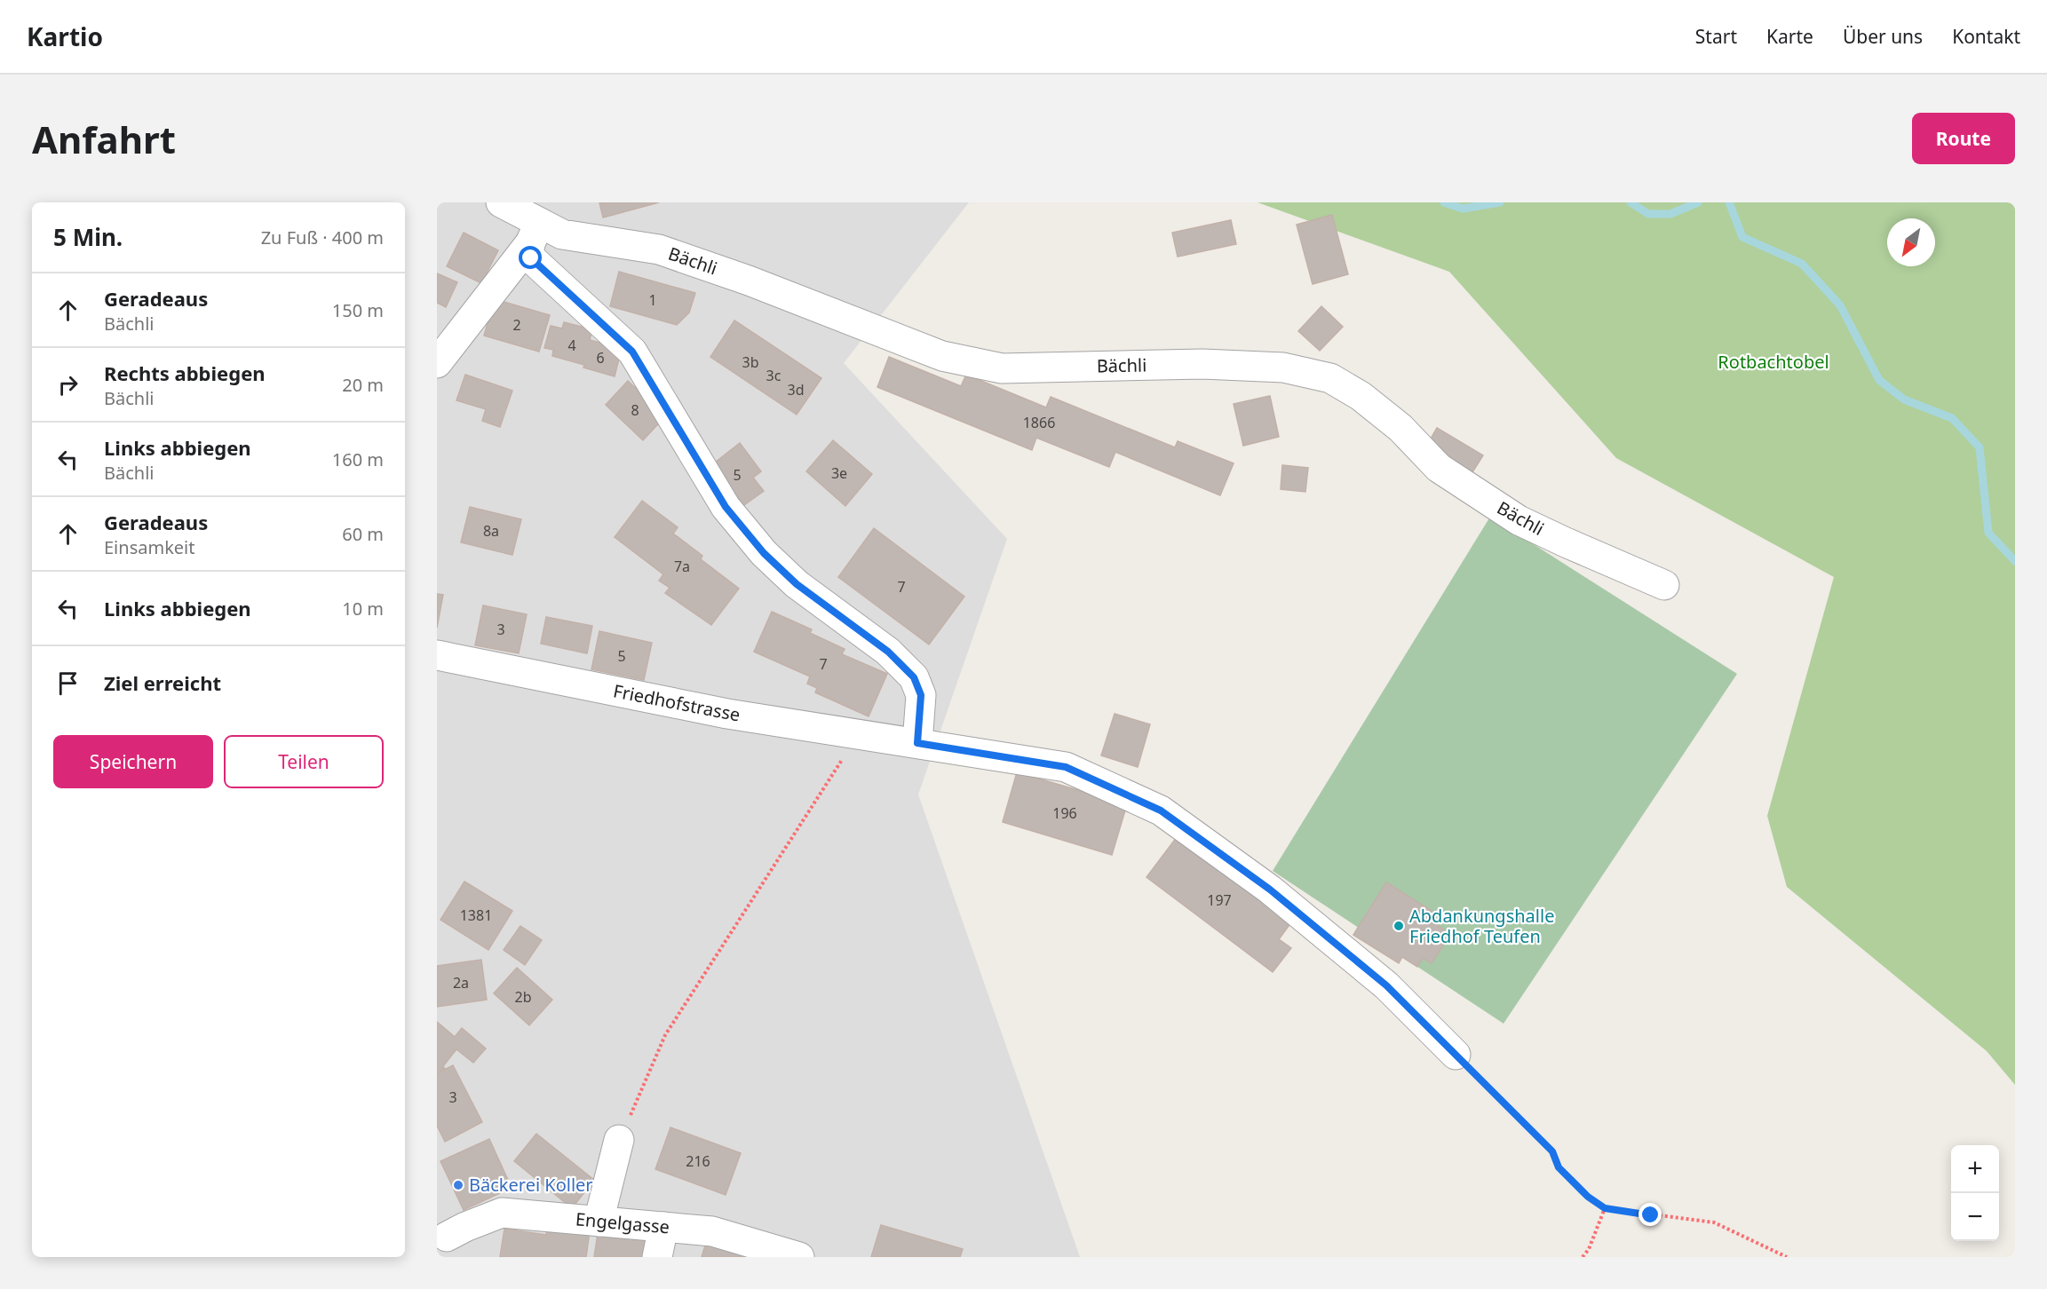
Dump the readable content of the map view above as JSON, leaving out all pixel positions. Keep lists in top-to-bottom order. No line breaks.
{"streets":{"street":["Bächli","Friedhofstrasse","Engelgasse"]},"parks":["Rotbachtobel"],"places":["Abdankungshalle Friedhof Teufen","Bäckerei Koller"],"house_numbers":["1","2","4","6","3b","3c","3d","8","1866","3e","5","8a","7a","7","3","5","7","196","197","1381","2a","2b","3","216"],"north":"bottom left","page":{"header":"Kartio","nav":["Start","Karte","Über uns","Kontakt"],"buttons":["Route",["Speichern","Teilen"]],"title":"Anfahrt","heading":["5 Min.","Zu Fuß · 400 m"],"list":[["Geradeaus","Bächli","150 m"],["Rechts abbiegen","Bächli","20 m"],["Links abbiegen","Bächli","160 m"],["Geradeaus","Einsamkeit","60 m"],["Links abbiegen","10 m"],"Ziel erreicht"],"map_buttons":["+","−"]}}
